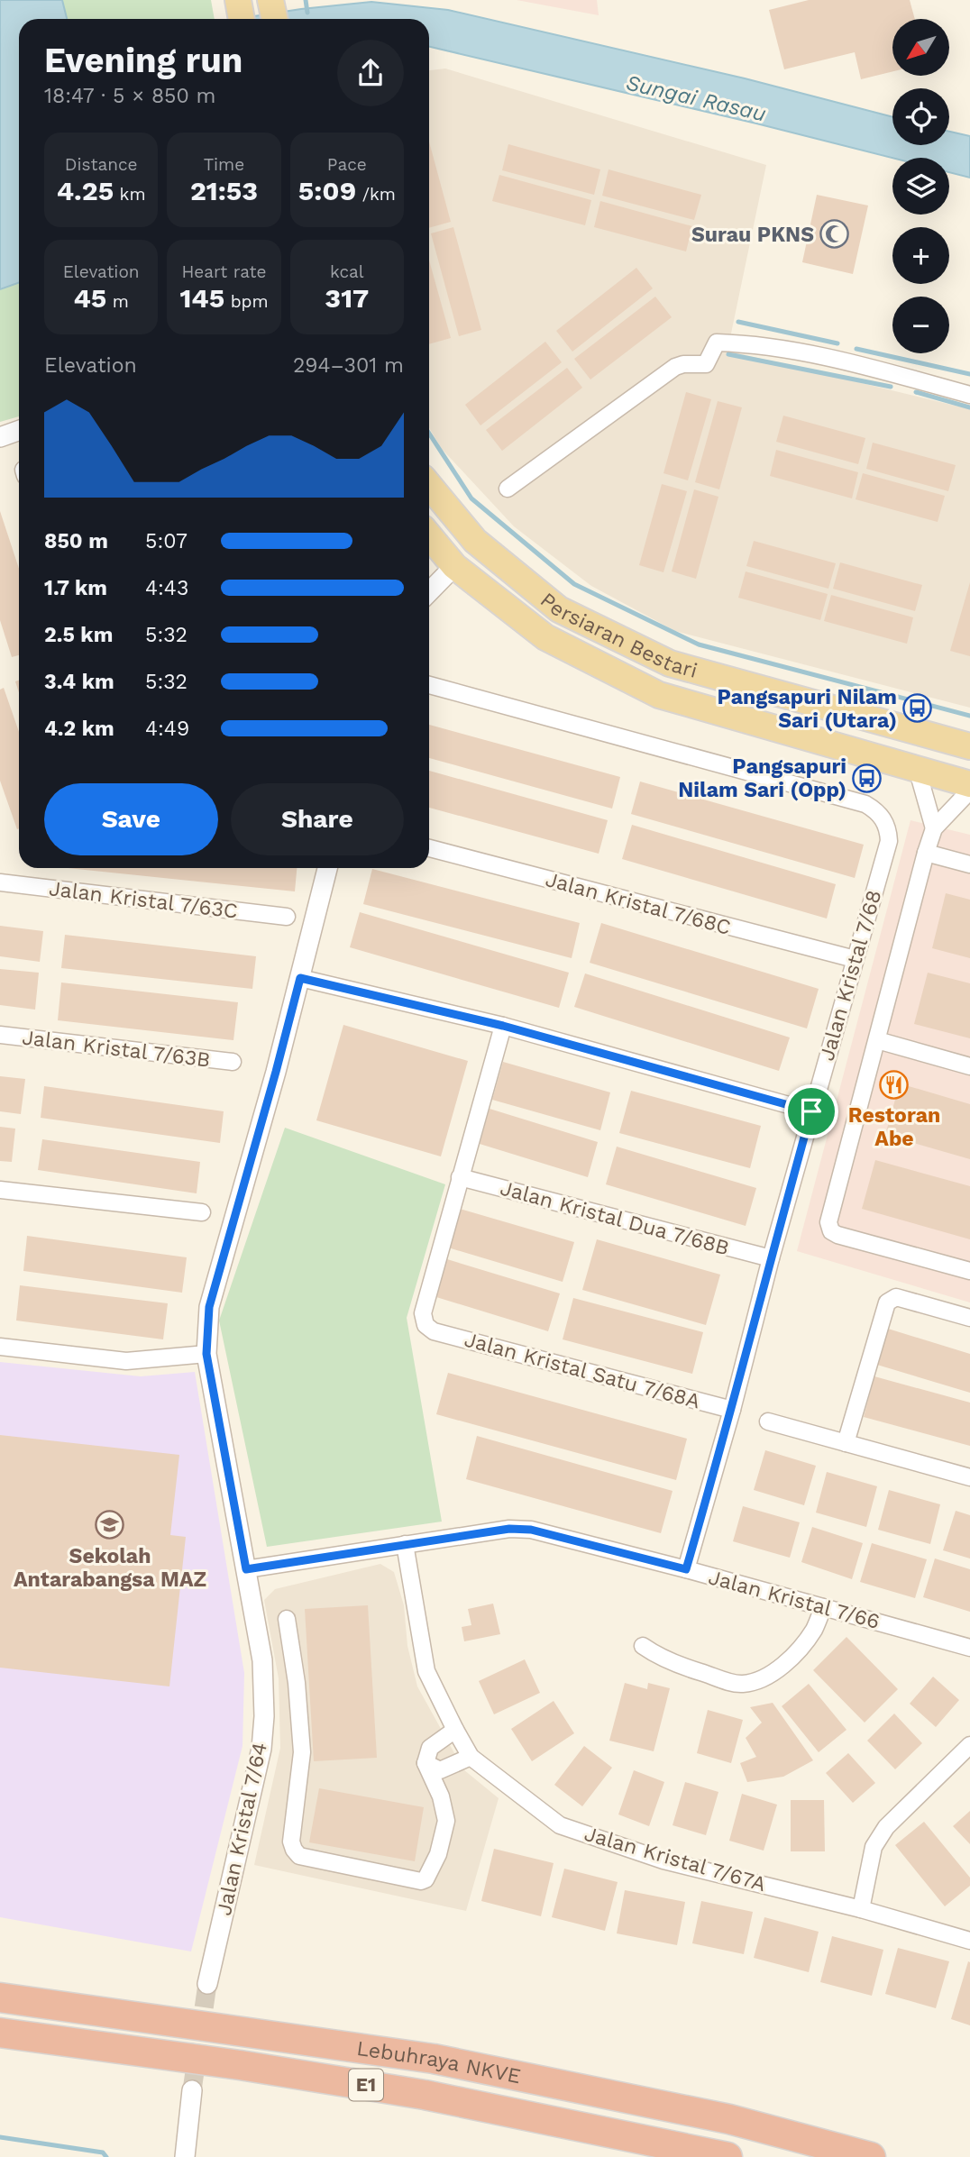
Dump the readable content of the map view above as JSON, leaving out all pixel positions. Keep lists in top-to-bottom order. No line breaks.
{"streets":{"highway":["Lebuhraya NKVE","E1"],"main road":["Persiaran Bestari"],"street":["Jalan Kristal 7/63C","Jalan Kristal 7/68C","Jalan Kristal 7/68","Jalan Kristal 7/63B","Jalan Kristal Dua 7/68B","Jalan Kristal Satu 7/68A","Jalan Kristal 7/66","Jalan Kristal 7/64","Jalan Kristal 7/67A"]},"crossings":[["Jalan Kristal 7/68C","Jalan Kristal 7/68"],["Jalan Kristal 7/68","Jalan Kristal Dua 7/68B"],["Jalan Kristal 7/68","Jalan Kristal Satu 7/68A"],["Jalan Kristal 7/68","Jalan Kristal 7/66"],["Jalan Kristal Dua 7/68B","Jalan Kristal Satu 7/68A"],["Jalan Kristal 7/66","Jalan Kristal 7/64"],["Jalan Kristal 7/66","Jalan Kristal 7/67A"]],"water":["Sungai Rasau"],"places":{"mosque":["Surau PKNS"],"bus stop":["Pangsapuri Nilam Sari (Utara)","Pangsapuri Nilam Sari (Opp)"],"restaurant":["Restoran Abe"],"school or university":["Sekolah Antarabangsa MAZ"]},"north":"bottom left","page":{"map_buttons":["+","−"],"heading":["Evening run","18:47 · 5 × 850 m"],"stats":[["Distance","4.25 km"],["Time","21:53"],["Pace","5:09 /km"],["Elevation","45 m"],["Heart rate","145 bpm"],["kcal","317"]],"chart":["Elevation","294–301 m"],"list":[{"name":"850 m","note":"5:07"},{"name":"1.7 km","note":"4:43"},{"name":"2.5 km","note":"5:32"},{"name":"3.4 km","note":"5:32"},{"name":"4.2 km","note":"4:49"}],"buttons":["Save","Share"]}}
